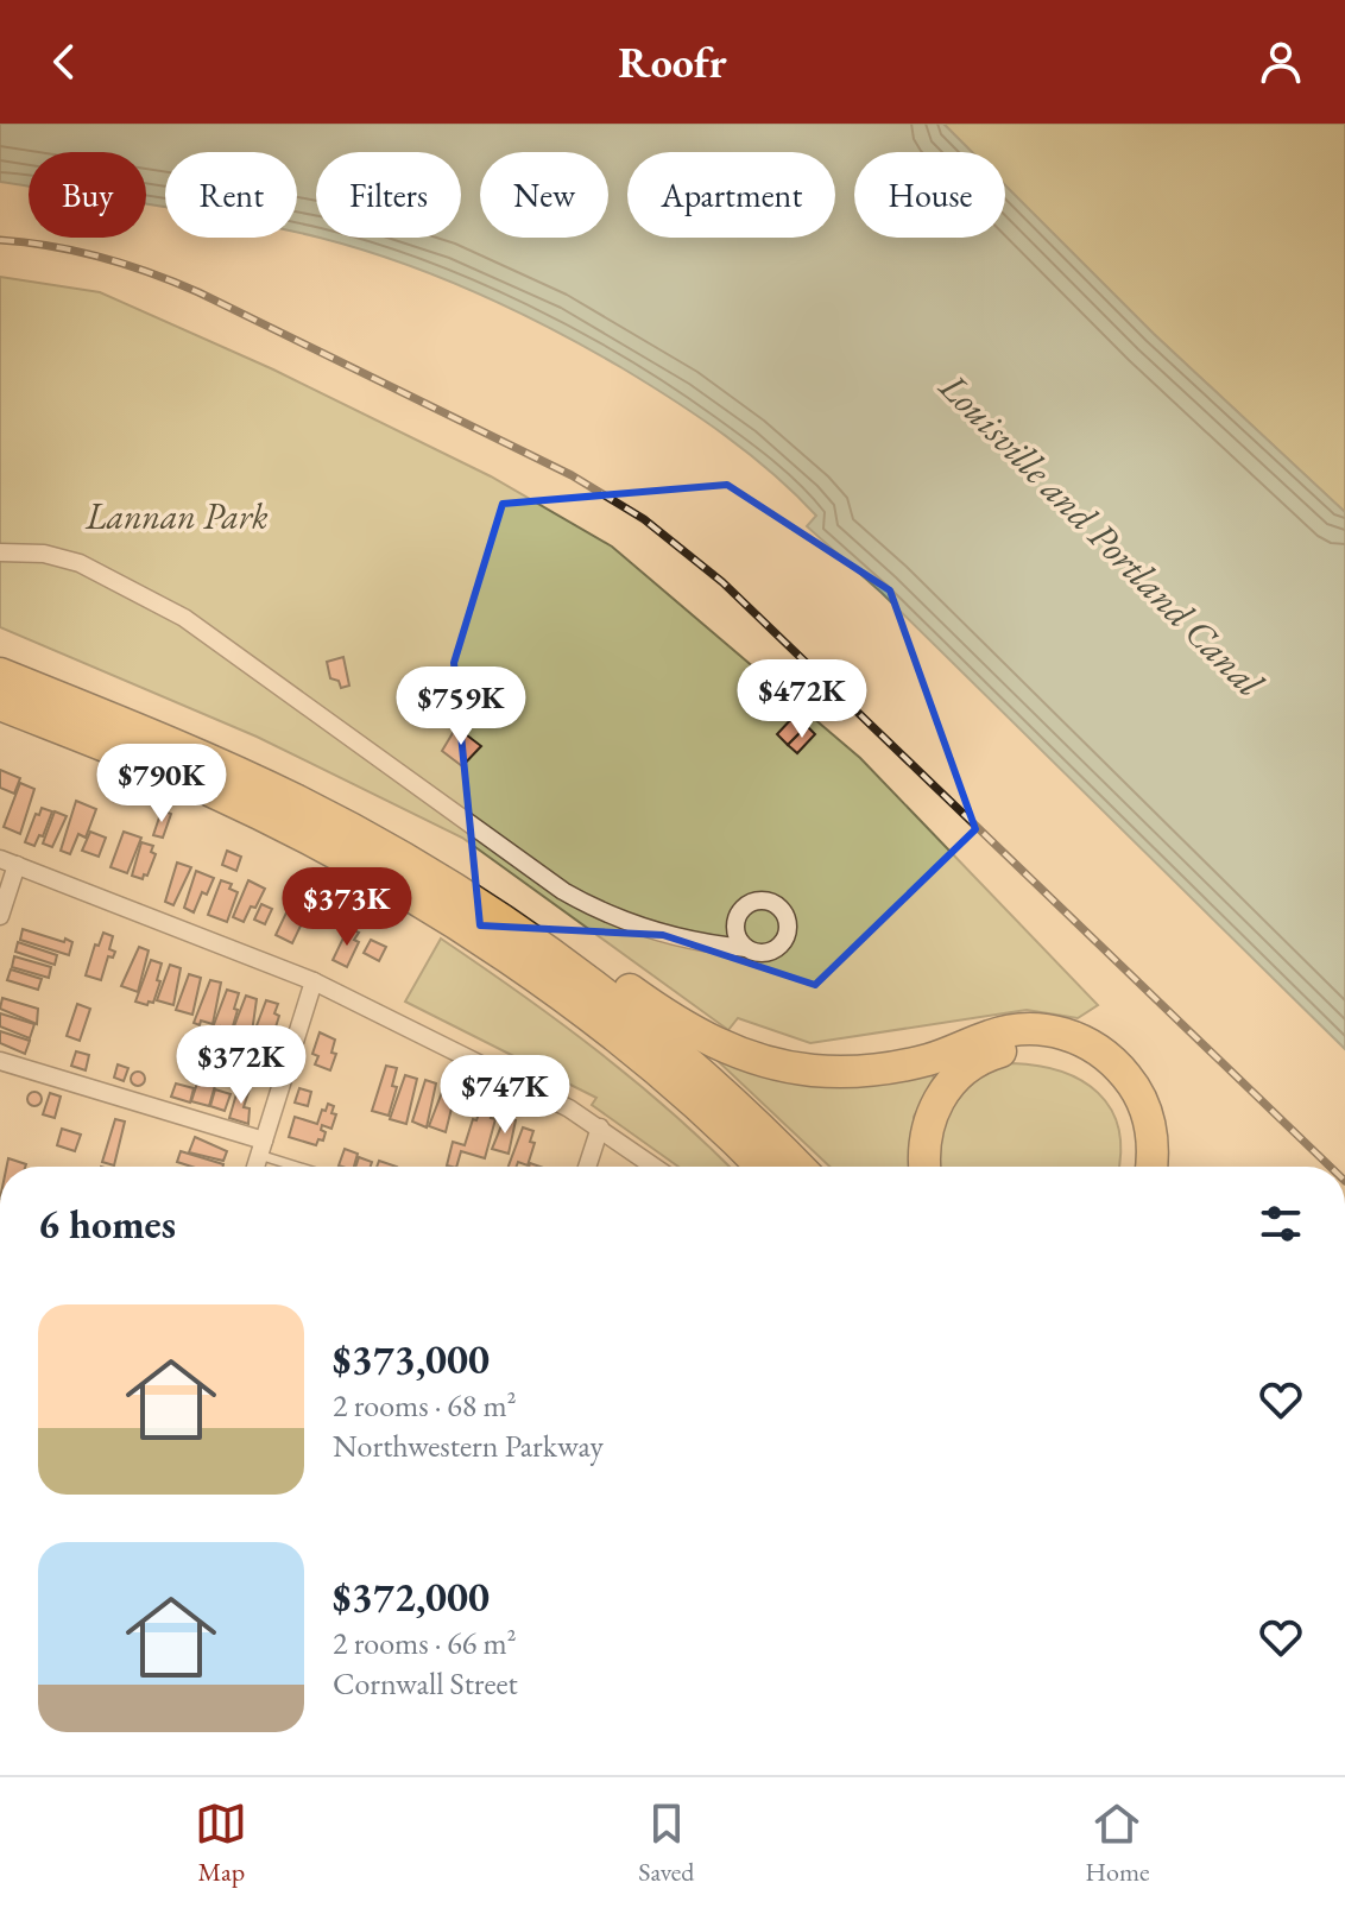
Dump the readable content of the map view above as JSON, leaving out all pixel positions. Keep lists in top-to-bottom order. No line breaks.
{"water":["Louisville and Portland Canal"],"parks":["Lannan Park"],"page":{"header":"Roofr","chip":["Buy","Rent","Filters","New","Apartment","House"],"price":["$472K","$759K","$790K","$373K","$372K","$747K"],"heading":"6 homes","list":[{"name":"$373,000","note":"2 rooms · 68 m² · Northwestern Parkway"},{"name":"$372,000","note":"2 rooms · 66 m² · Cornwall Street"}],"tabs":["Map","Saved","Home"]}}
